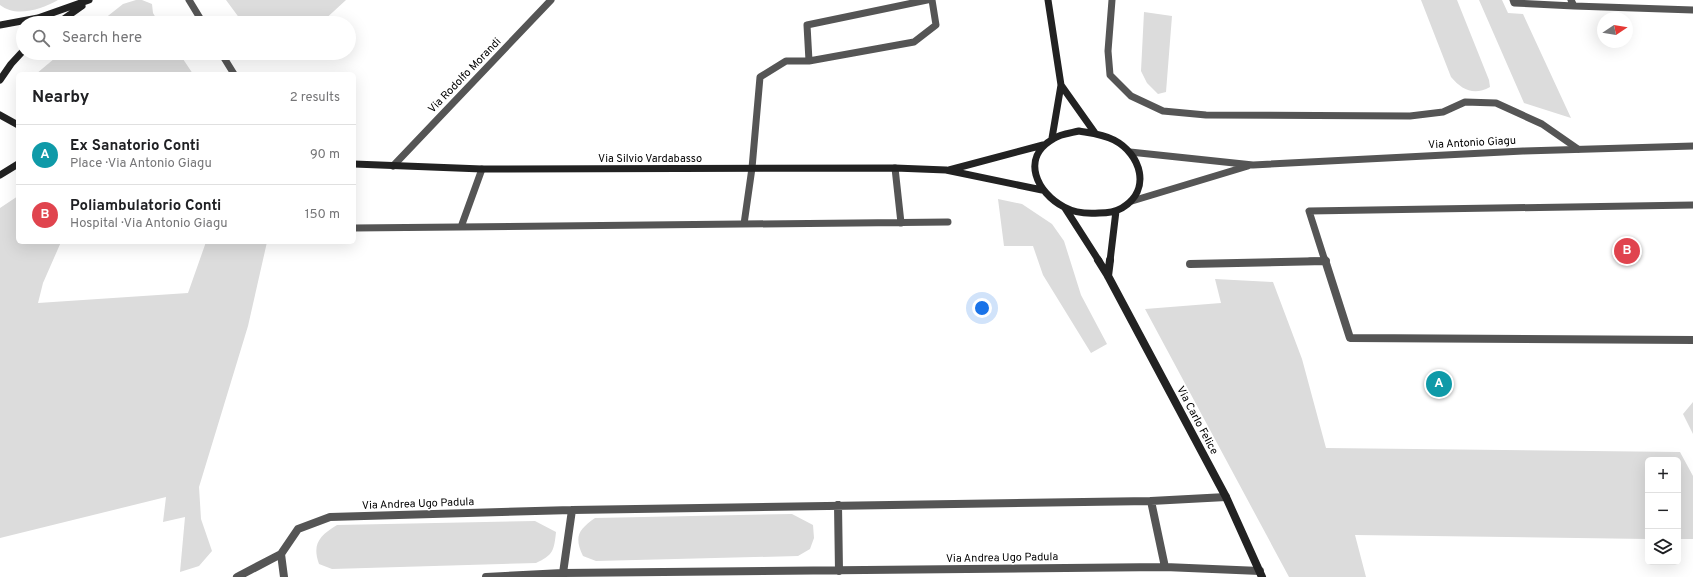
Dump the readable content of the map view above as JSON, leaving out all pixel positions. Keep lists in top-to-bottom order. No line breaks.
{"streets":{"main road":["Via Silvio Vardabasso","Via Carlo Felice"],"street":["Via Rodolfo Morandi","Via Antonio Giagu","Via Andrea Ugo Padula"]},"crossings":[["Via Rodolfo Morandi","Via Silvio Vardabasso"],["Via Antonio Giagu","Via Silvio Vardabasso"],["Via Antonio Giagu","Via Carlo Felice"],["Via Silvio Vardabasso","Via Carlo Felice"],["Via Carlo Felice","Via Andrea Ugo Padula"]],"north":"right","page":{"search":"Search here","heading":["Nearby","2 results"],"list":[{"mark":"A","name":"Ex Sanatorio Conti","note":"Place · Via Antonio Giagu","value":"90 m"},{"mark":"B","name":"Poliambulatorio Conti","note":"Hospital · Via Antonio Giagu","value":"150 m"}],"pins":["B","A"],"map_buttons":["+","−"]}}
